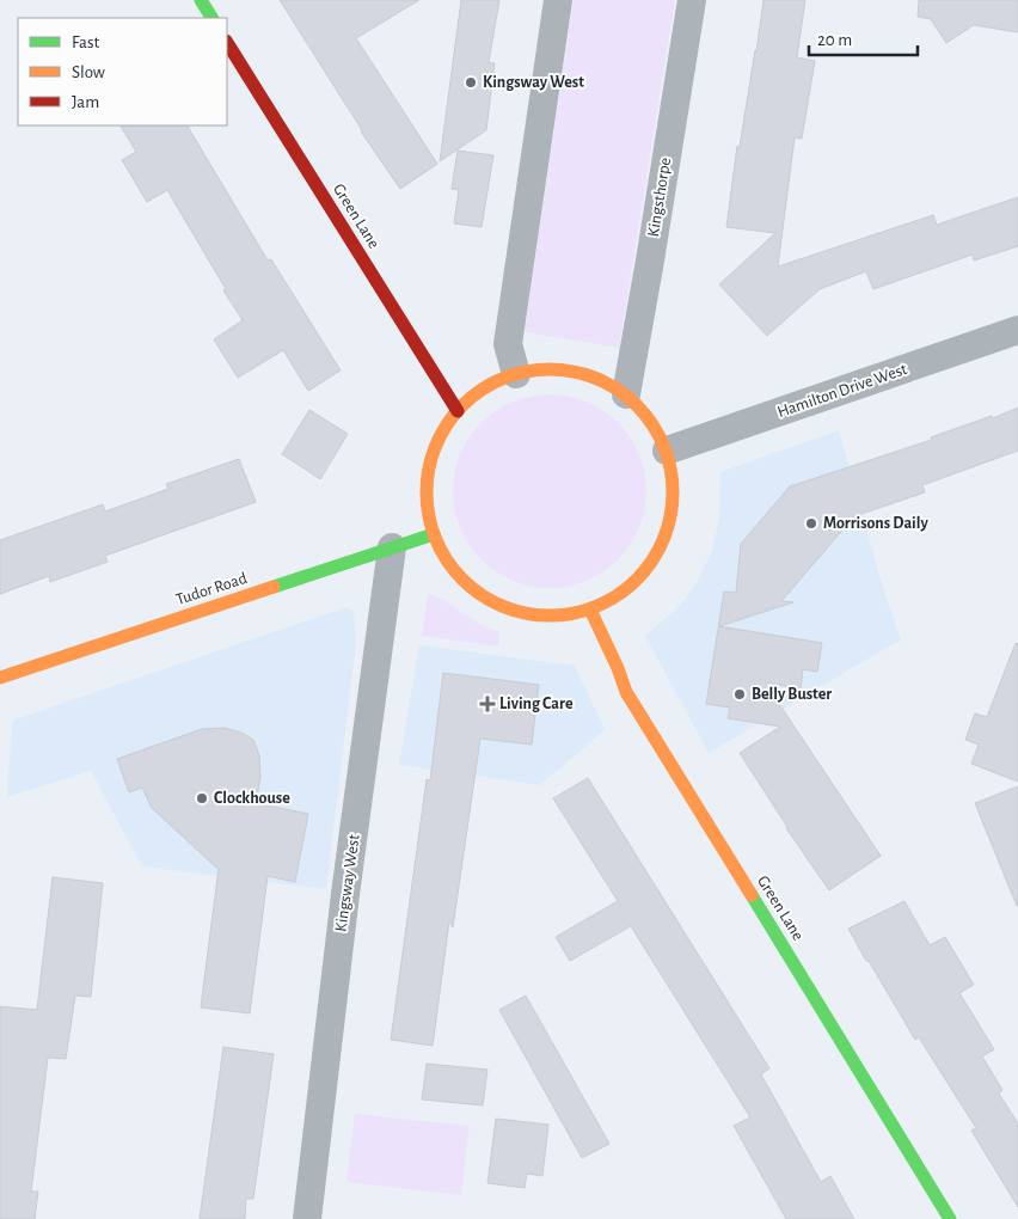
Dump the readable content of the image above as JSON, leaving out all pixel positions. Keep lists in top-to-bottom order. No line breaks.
{"streets":{"street":["Kingsthorpe","Green Lane","Hamilton Drive West","Tudor Road","Kingsway West"]},"crossings":[["Tudor Road","Kingsway West"]],"places":{"other":["Kingsway West","Morrisons Daily","Belly Buster","Clockhouse"],"health":["Living Care"]},"legend":["Fast","Slow","Jam"],"scale_bar":"20 m"}
